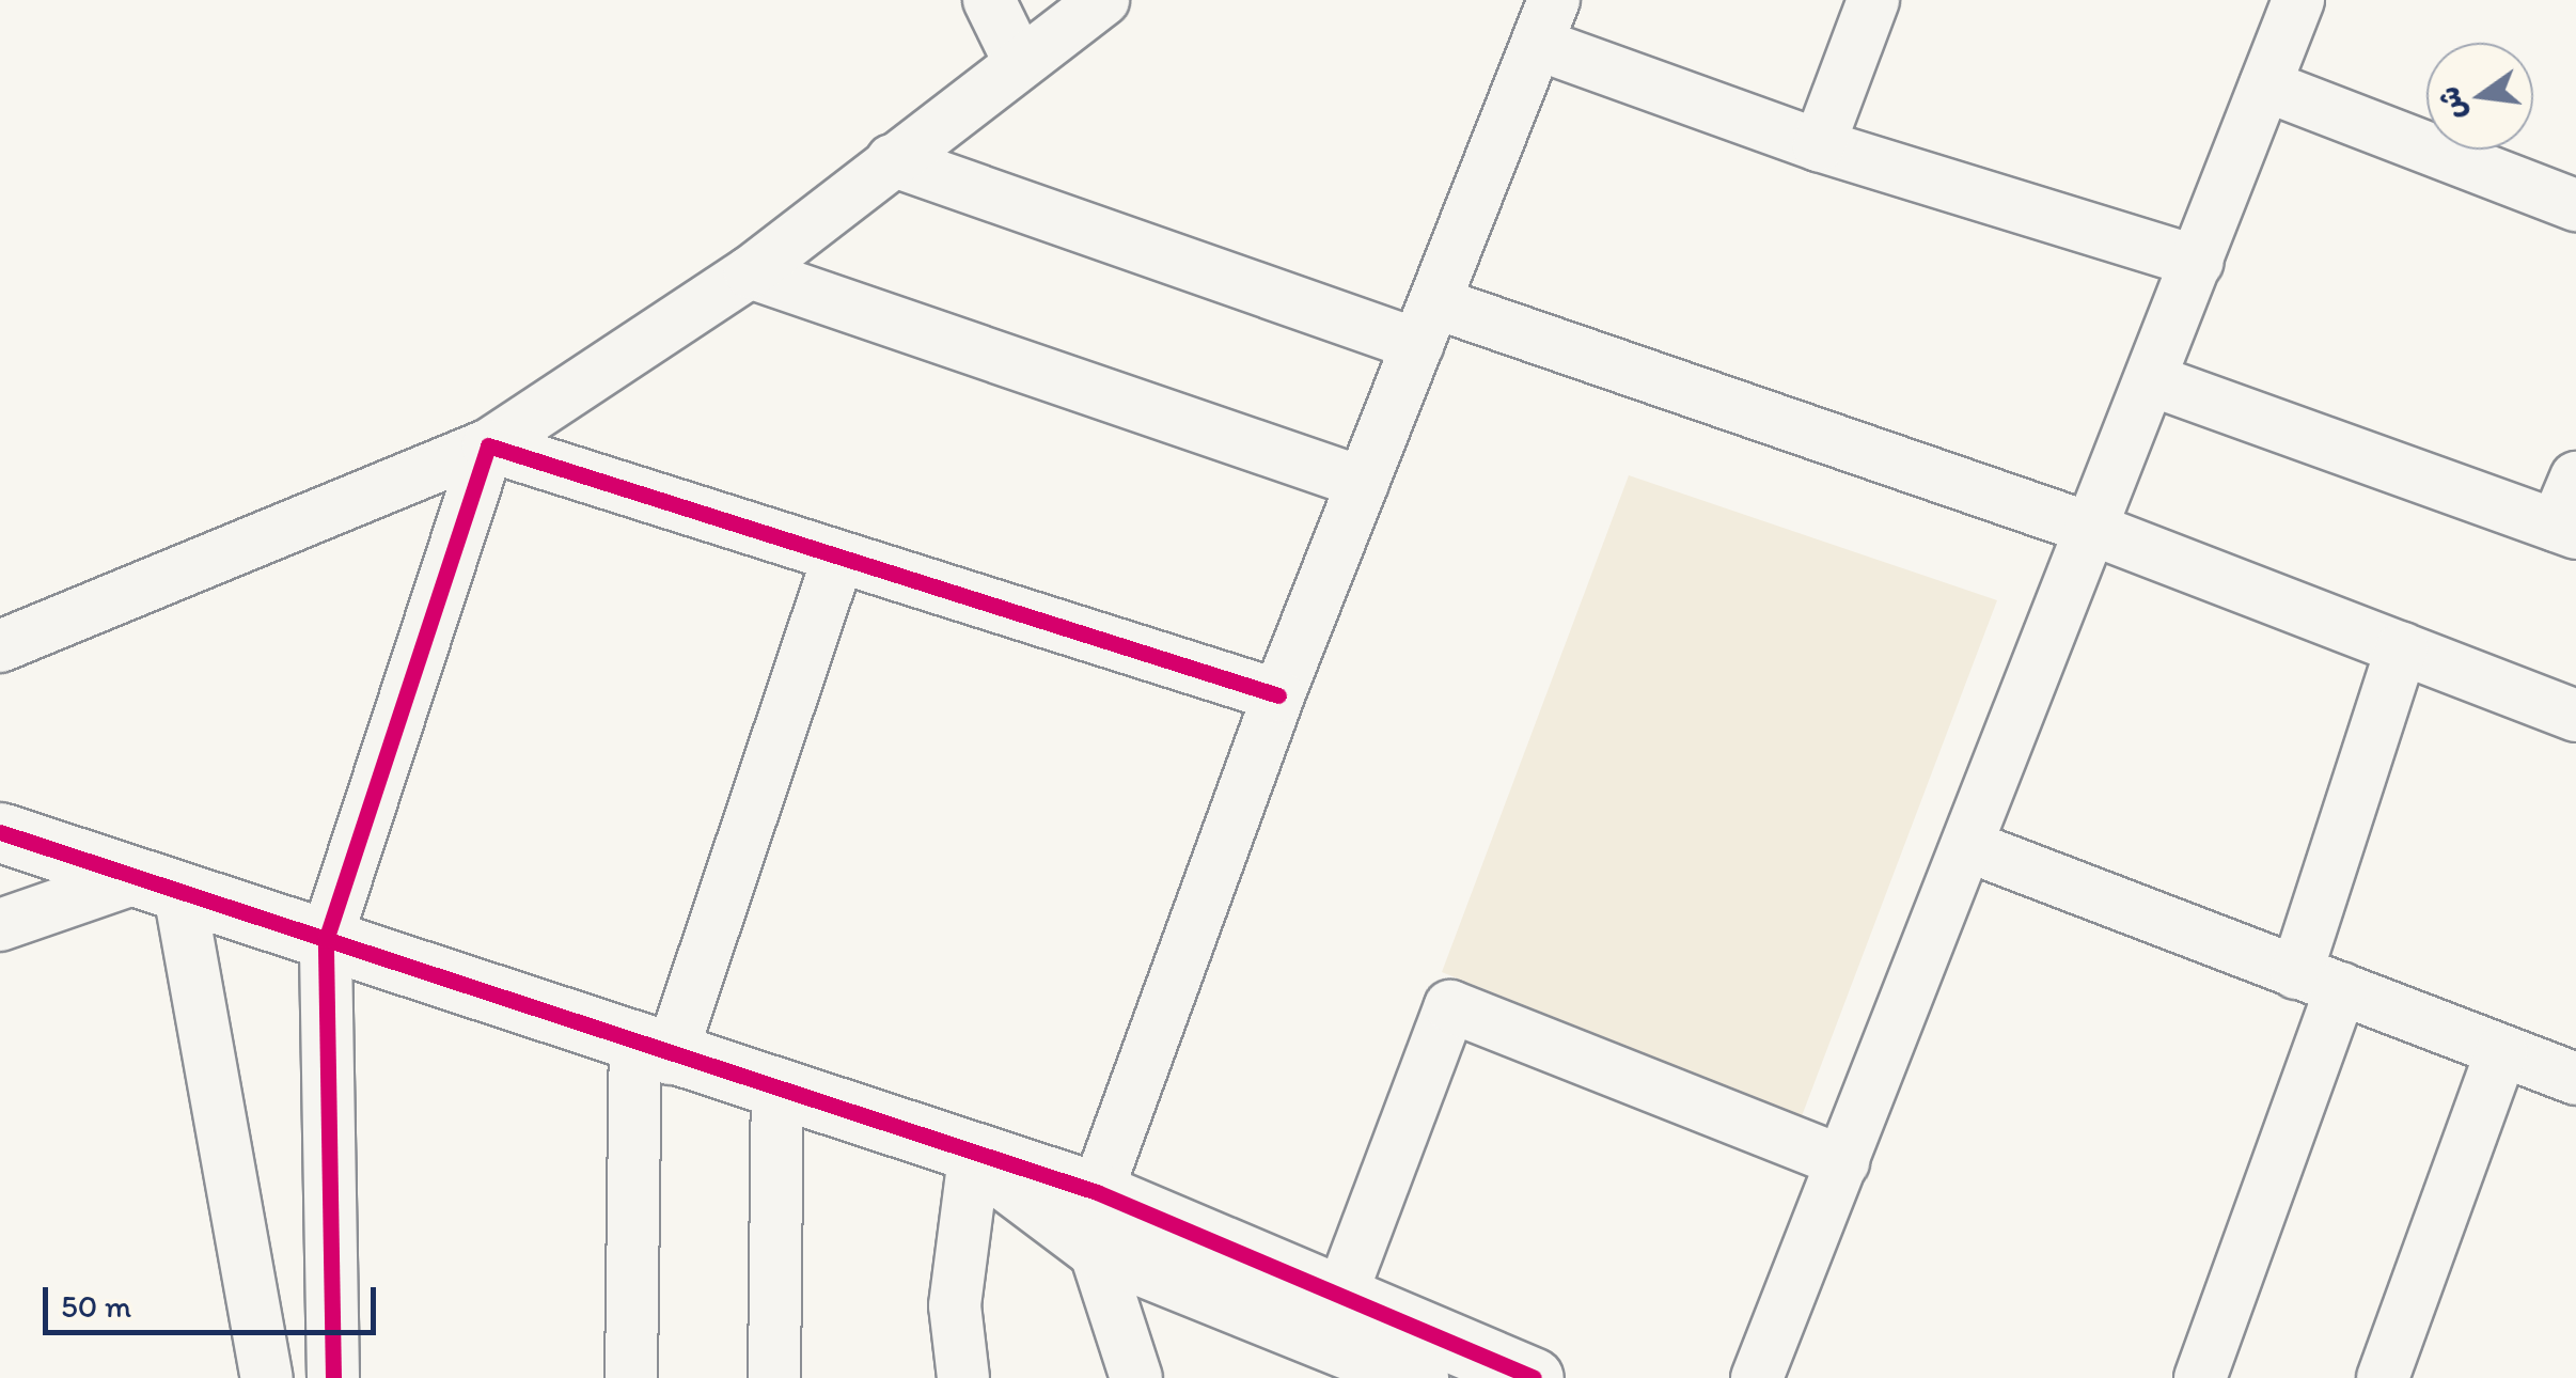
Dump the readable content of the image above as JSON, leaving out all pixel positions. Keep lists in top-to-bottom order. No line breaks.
{"scale_bar":"50 m","north":"left"}
